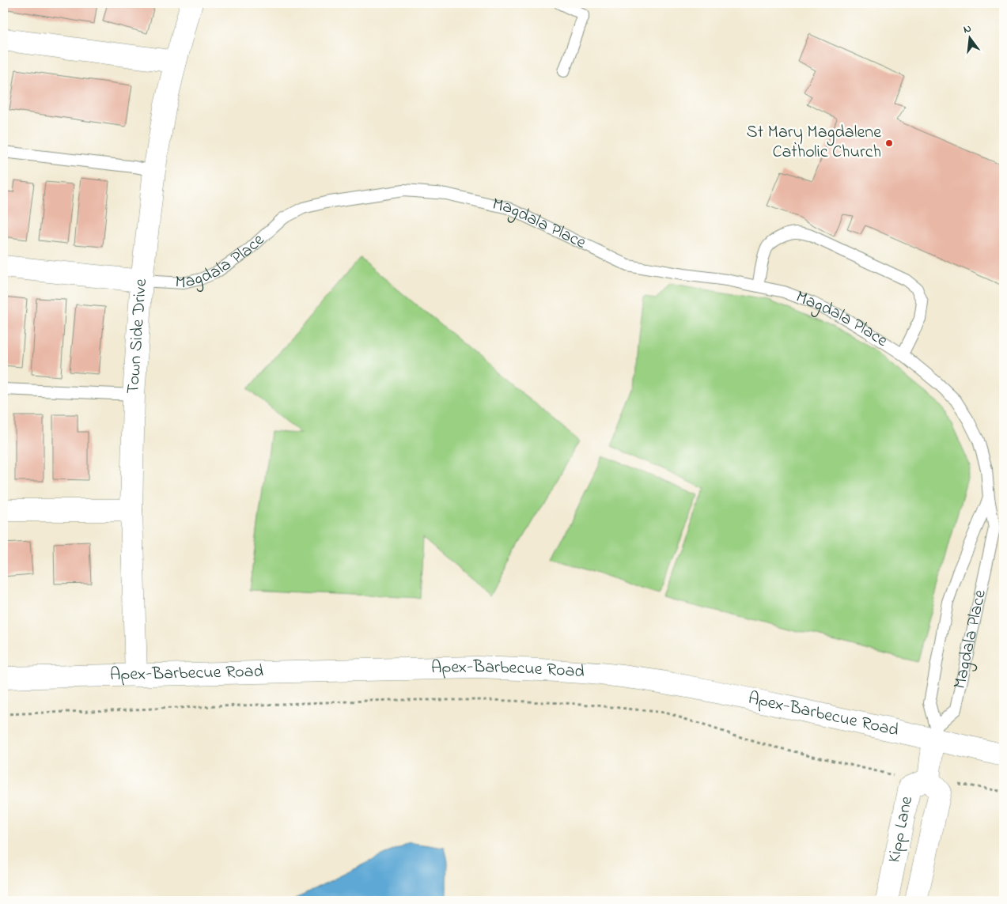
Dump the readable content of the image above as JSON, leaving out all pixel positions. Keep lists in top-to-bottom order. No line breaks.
{"streets":{"street":["Magdala Place","Town Side Drive","Apex-Barbecue Road","Kipp Lane"]},"crossings":[["Magdala Place","Town Side Drive"],["Magdala Place","Apex-Barbecue Road"],["Town Side Drive","Apex-Barbecue Road"]],"places":["St Mary Magdalene Catholic Church"],"north":"top"}
